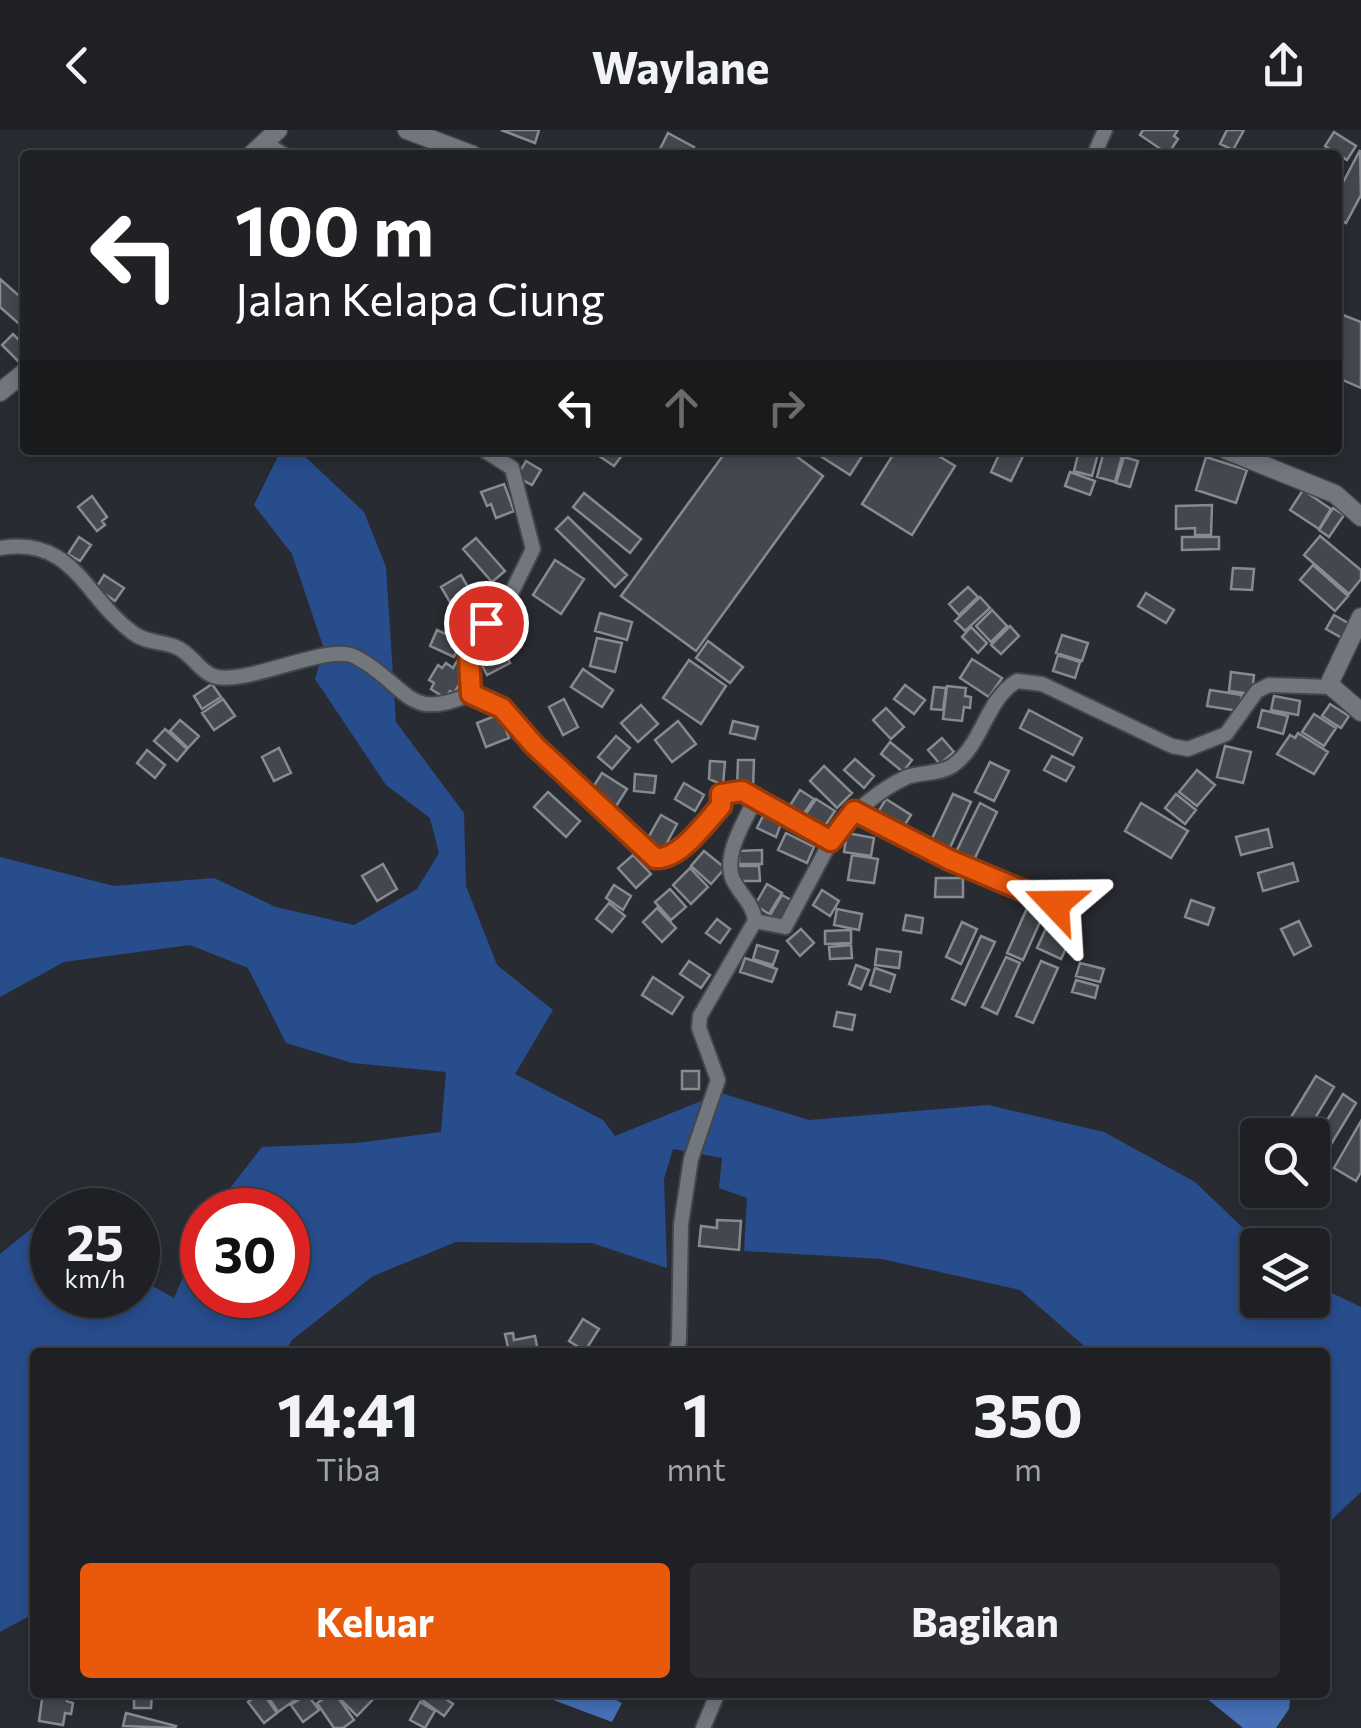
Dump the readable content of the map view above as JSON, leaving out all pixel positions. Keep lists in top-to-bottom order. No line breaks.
{"page":{"header":"Waylane","turn":["100 m","Jalan Kelapa Ciung"],"speed":"25 km/h","limit":"30","eta":["14:41","Tiba","1","mnt","350","m"],"buttons":["Keluar","Bagikan"]}}
